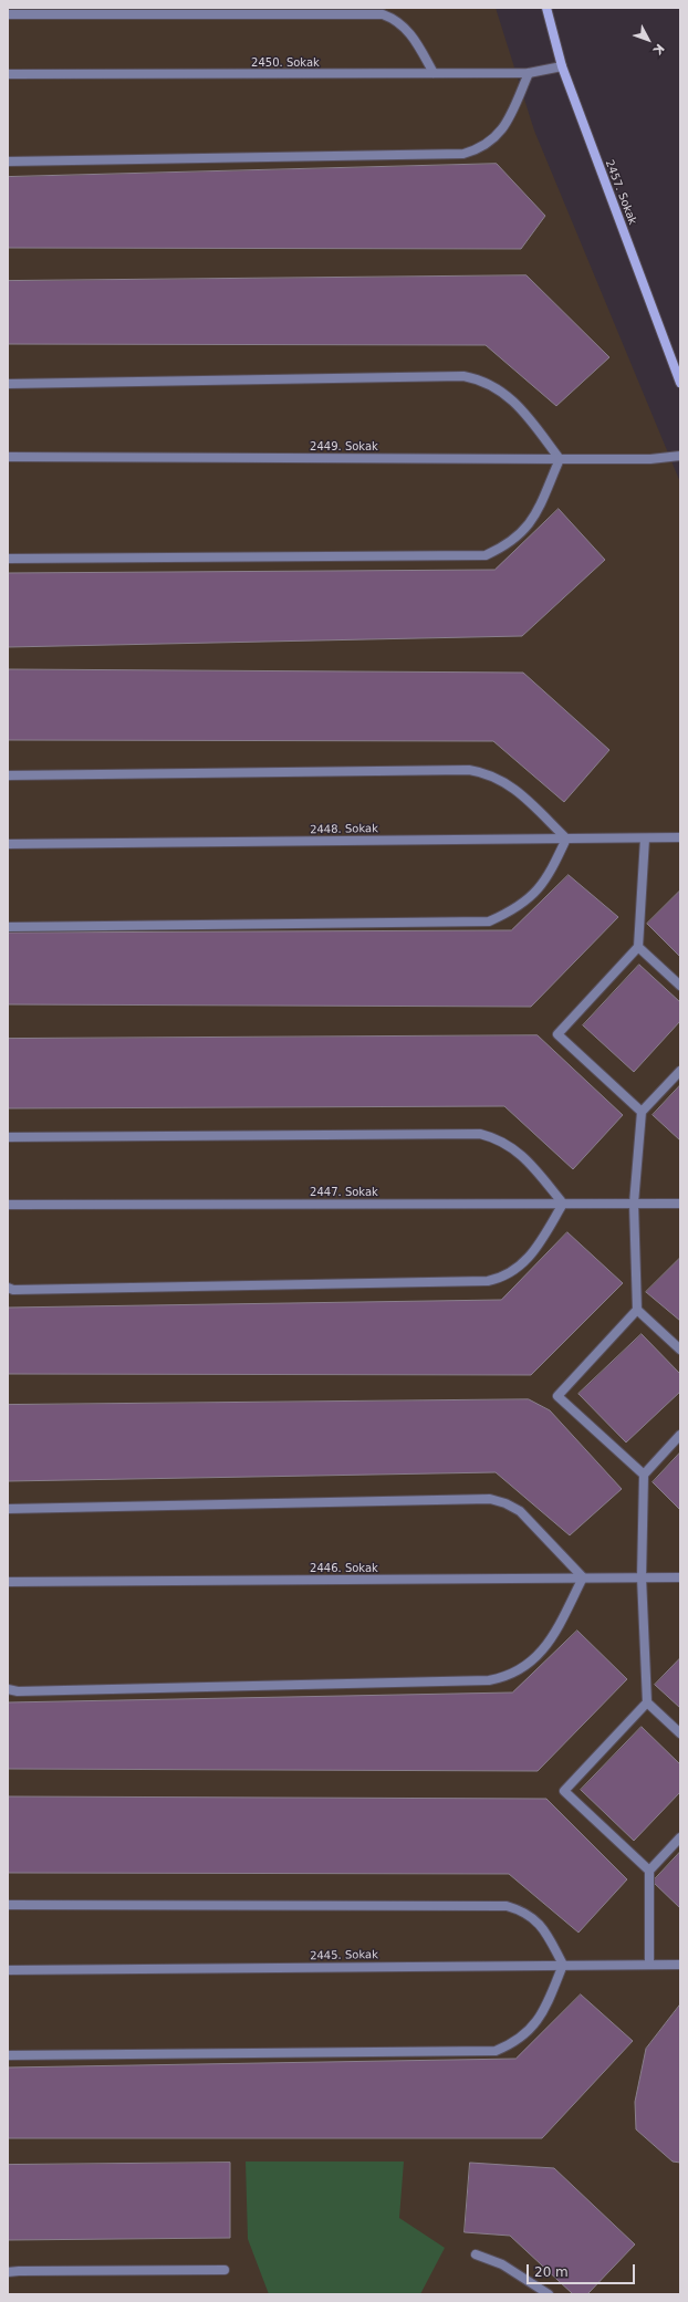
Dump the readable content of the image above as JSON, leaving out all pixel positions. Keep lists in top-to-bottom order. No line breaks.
{"streets":{"street":["2450. Sokak","2457. Sokak","2449. Sokak","2448. Sokak","2447. Sokak","2446. Sokak","2445. Sokak"]},"crossings":[["2450. Sokak","2457. Sokak"]],"scale_bar":"20 m","north":"bottom right"}
